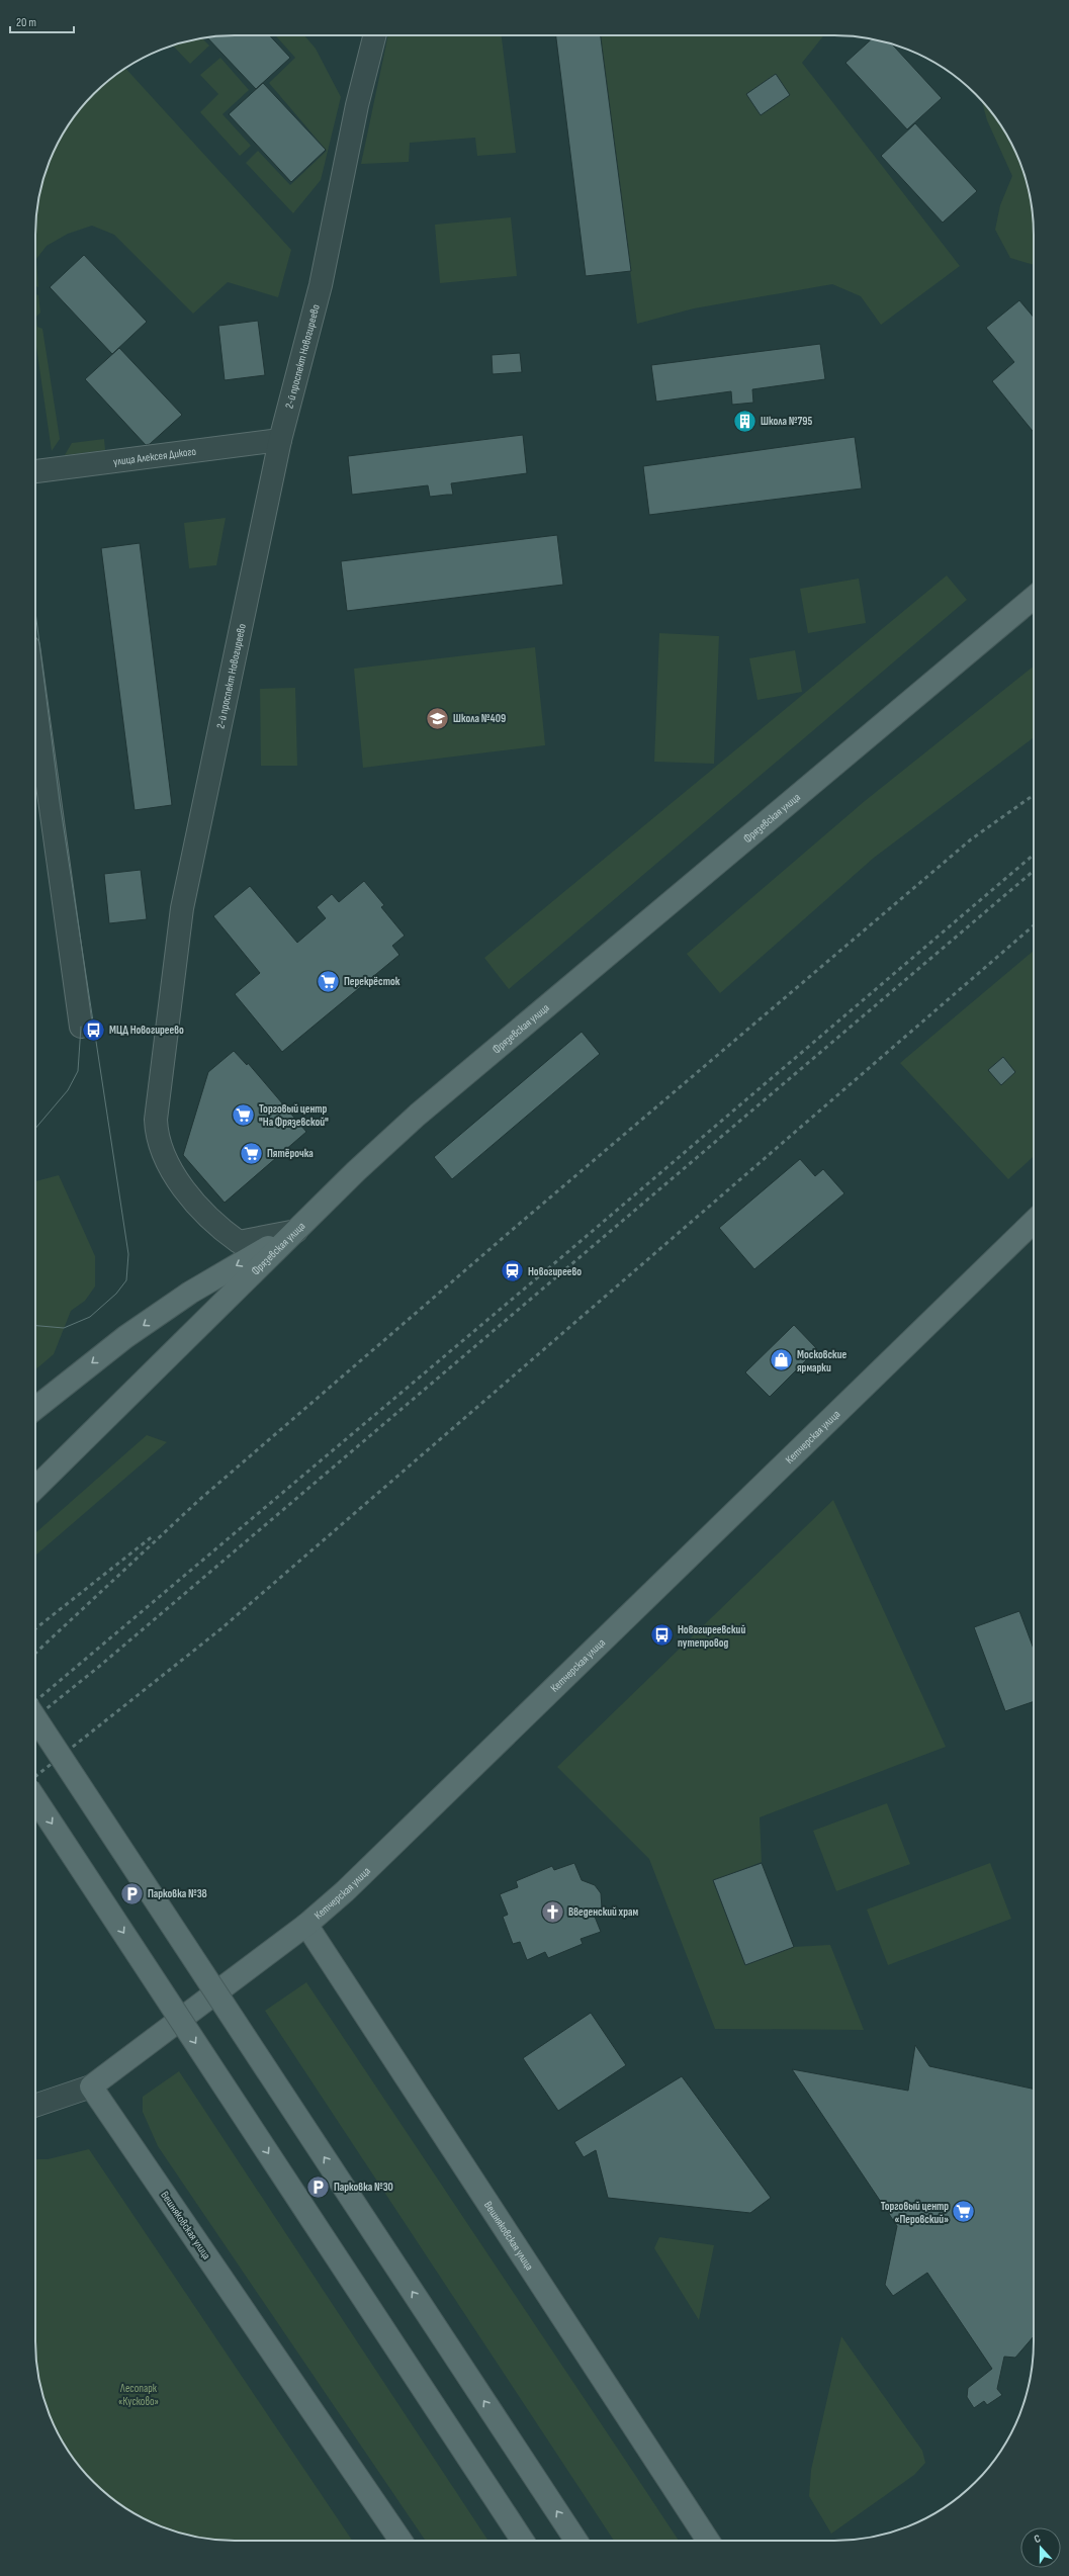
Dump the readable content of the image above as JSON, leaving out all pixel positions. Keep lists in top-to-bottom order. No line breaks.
{"streets":{"main road":["Фрязевская улица","Кетчерская улица","Вешняковская улица"],"street":["2-й проспект Новогиреево","улица Алексея Дикого"]},"crossings":[["2-й проспект Новогиреево","улица Алексея Дикого"],["2-й проспект Новогиреево","Фрязевская улица"],["Кетчерская улица","Вешняковская улица"]],"parks":["Лесопарк «Кусково»"],"places":{"building":["Школа №795"],"school or university":["Школа №409"],"supermarket":["Перекрёсток","Торговый центр \"На Фрязевской\"","Пятёрочка","Торговый центр «Перовский»"],"bus stop":["МЦД Новогиреево","Новогиреевский путепровод"],"station":["Новогиреево"],"shop":["Московские ярмарки"],"parking":["Парковка №38","Парковка №30"],"church":["Введенский храм"]},"scale_bar":"20 m","north":"top"}
